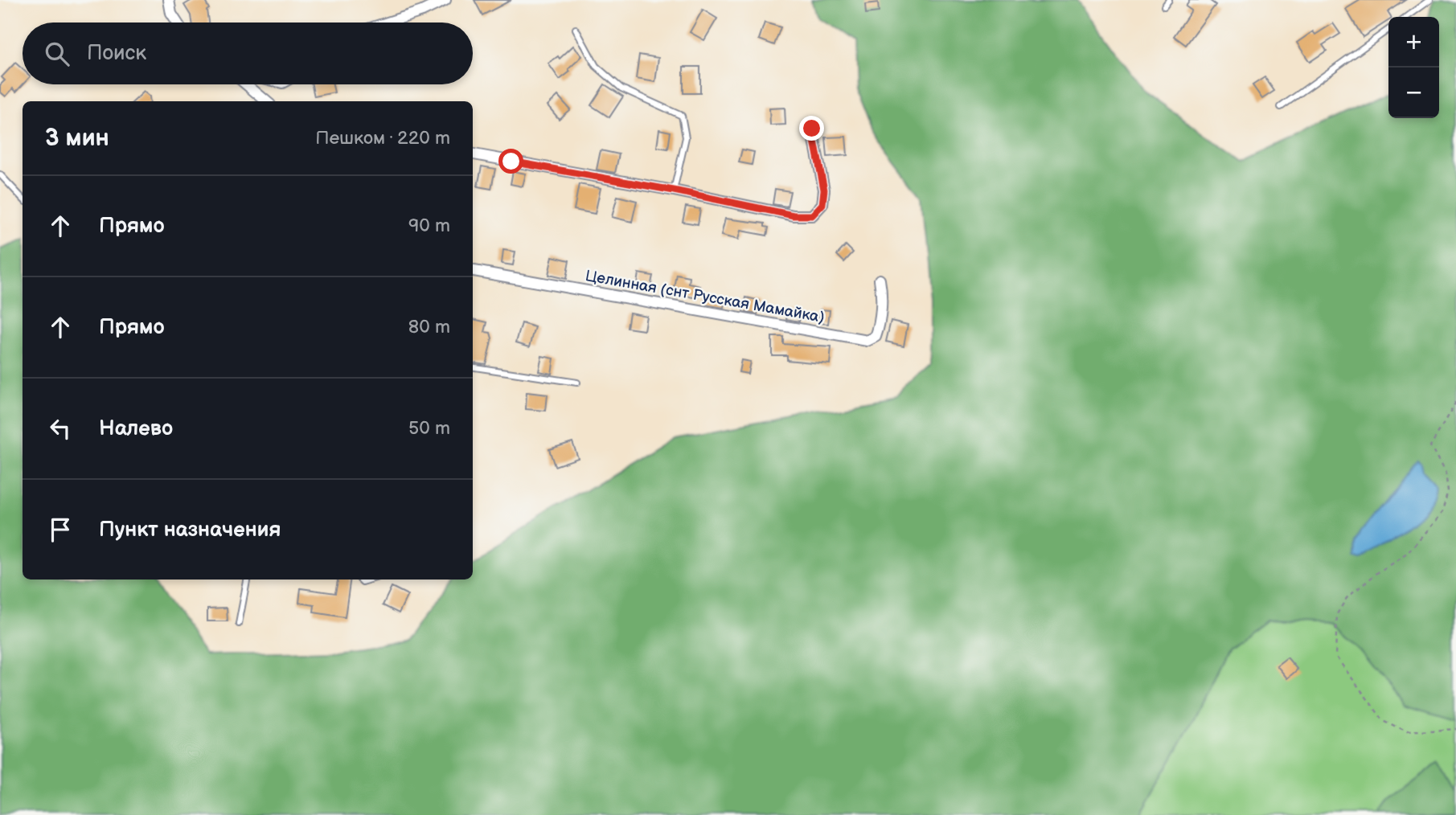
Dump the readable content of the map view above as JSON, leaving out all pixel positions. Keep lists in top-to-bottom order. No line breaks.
{"streets":{"street":["Целинная (снт Русская Мамайка)"]},"page":{"map_buttons":["+","−"],"search":"Поиск","heading":["3 мин","Пешком · 220 m"],"list":[["Прямо","90 m"],["Прямо","80 m"],["Налево","50 m"],"Пункт назначения"]}}
